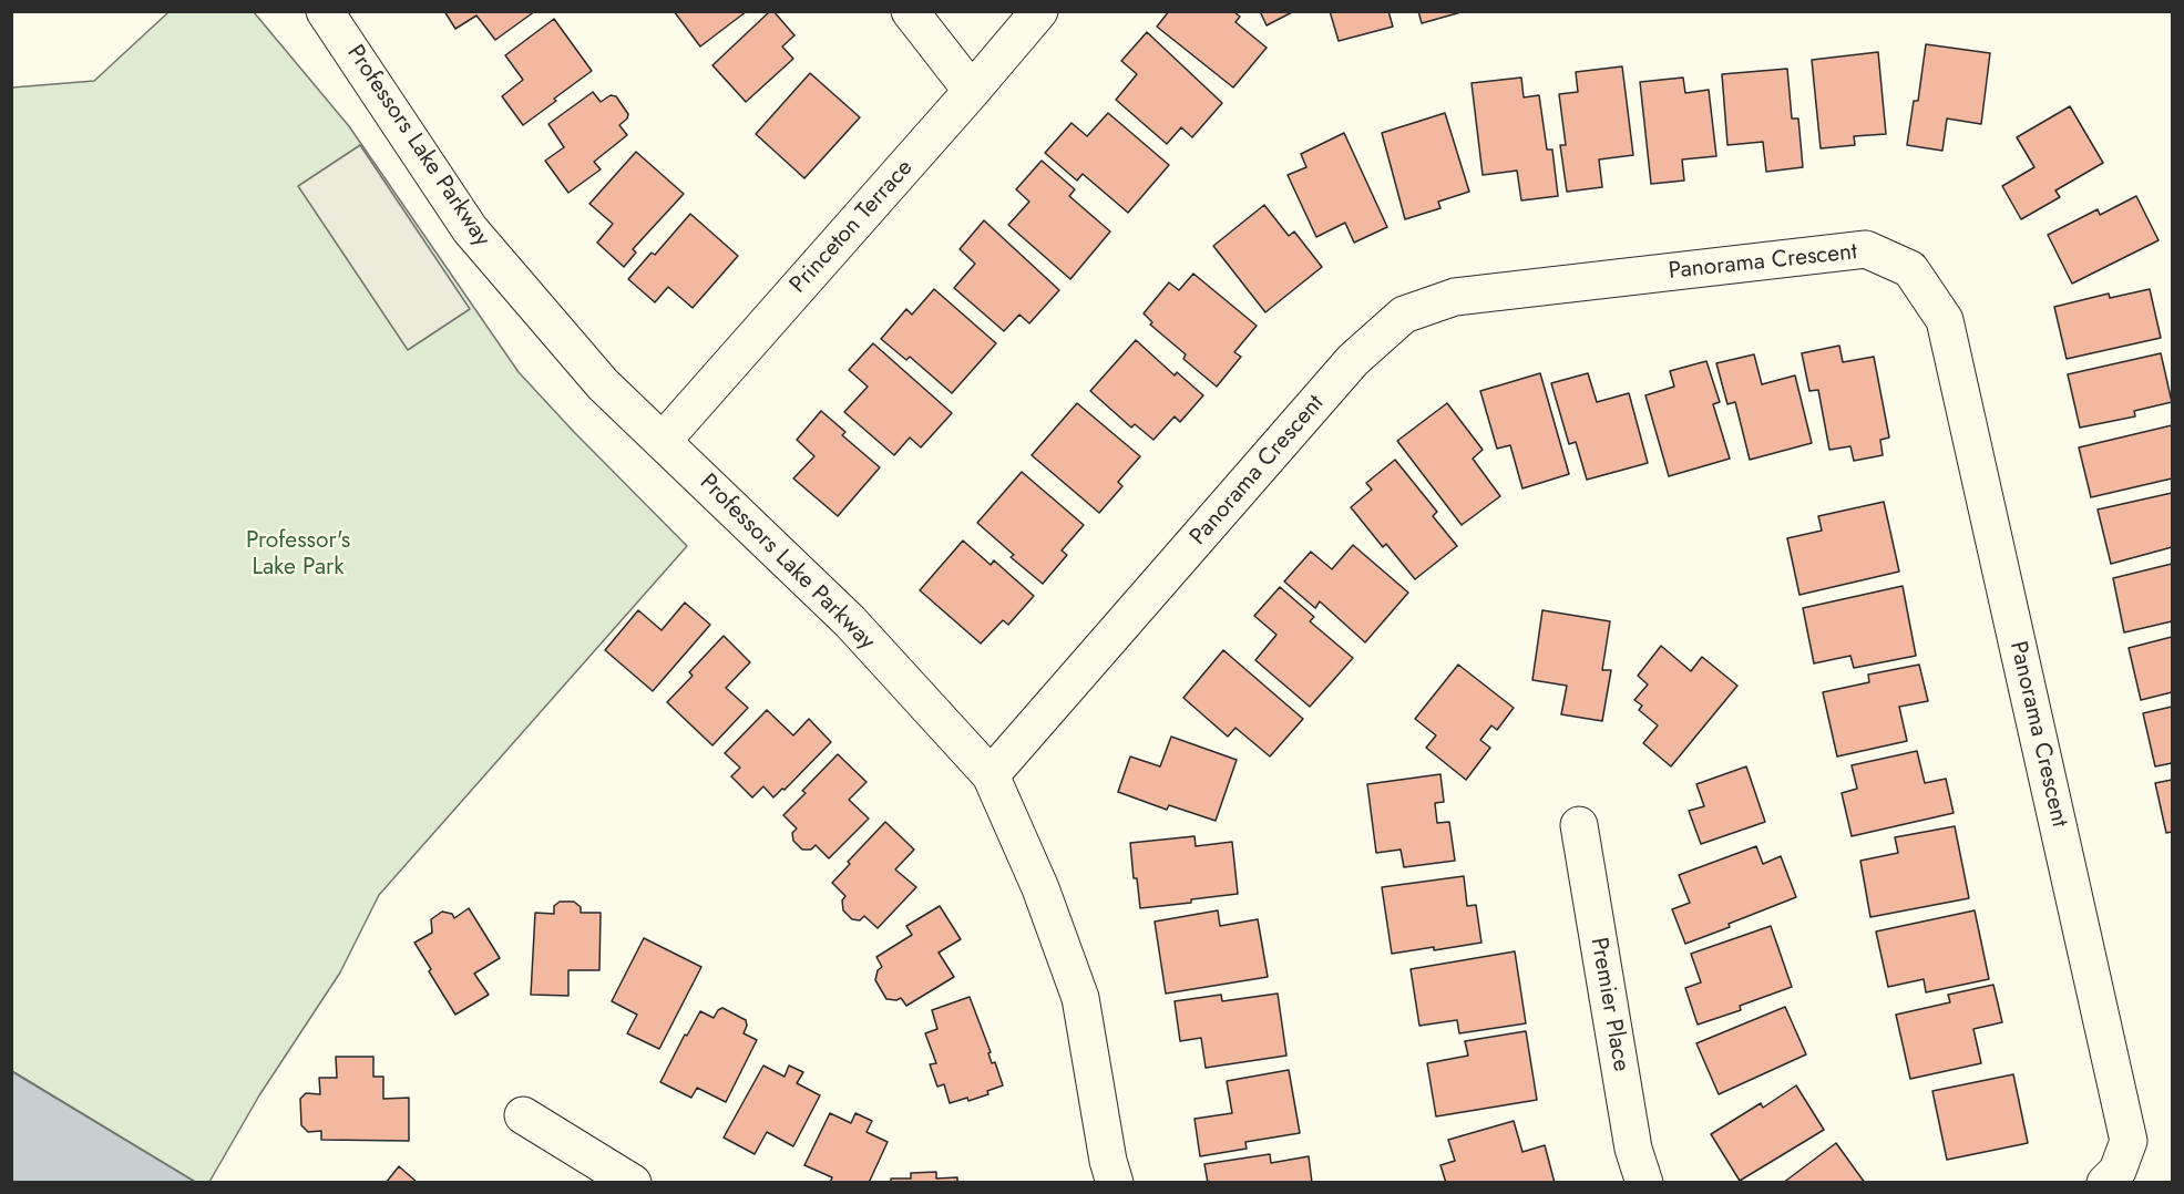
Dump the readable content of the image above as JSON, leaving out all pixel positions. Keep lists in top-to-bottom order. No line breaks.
{"streets":{"street":["Professors Lake Parkway","Princeton Terrace","Panorama Crescent","Premier Place"]},"crossings":[["Professors Lake Parkway","Princeton Terrace"],["Professors Lake Parkway","Panorama Crescent"]],"parks":["Professor's Lake Park"]}
